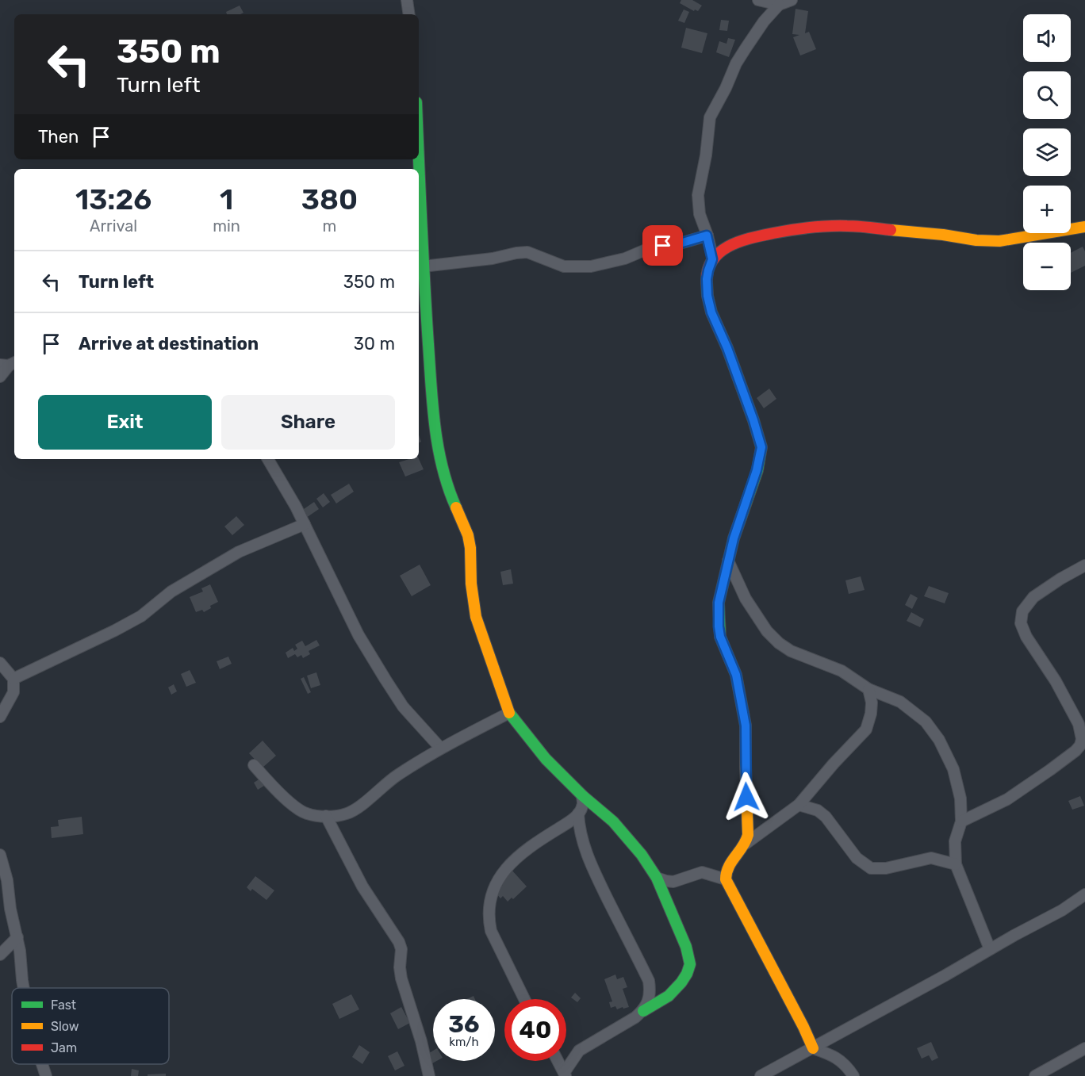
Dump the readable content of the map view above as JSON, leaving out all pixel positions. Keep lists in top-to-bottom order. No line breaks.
{"legend":["Fast","Slow","Jam"],"page":{"map_buttons":["+","−"],"turn":["350 m","Turn left"],"then":"Then","eta":["13:26","Arrival","1","min","380","m"],"list":[{"name":"Turn left","value":"350 m"},{"name":"Arrive at destination","value":"30 m"}],"buttons":["Exit","Share"],"speed":"36 km/h","limit":"40"}}
